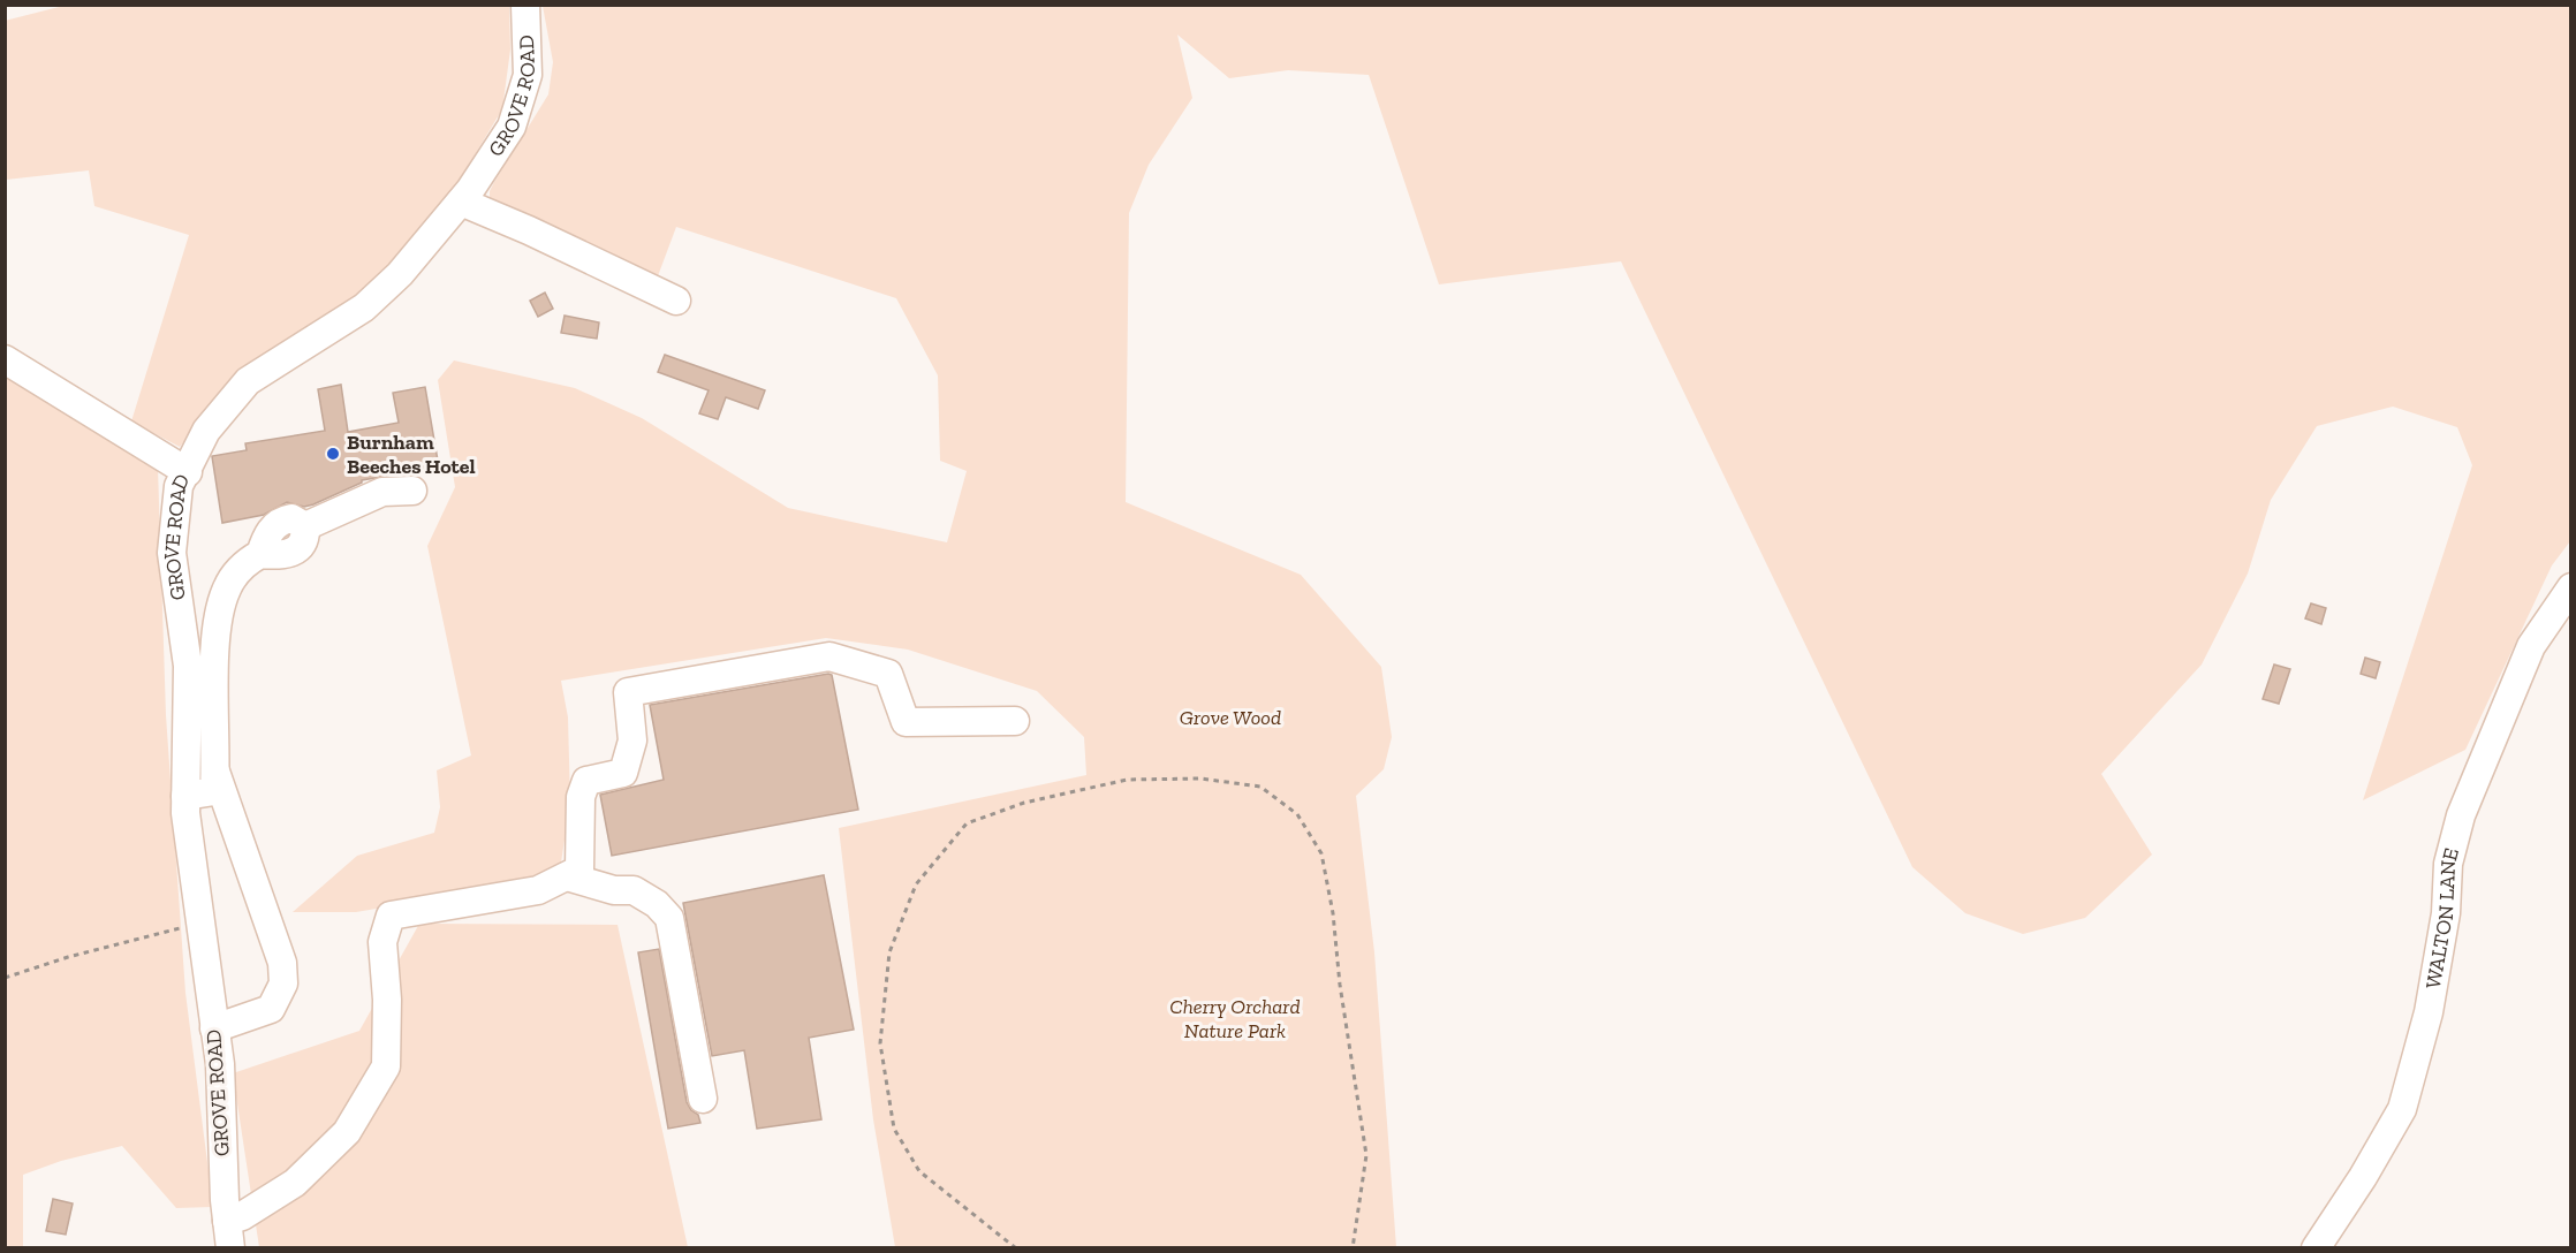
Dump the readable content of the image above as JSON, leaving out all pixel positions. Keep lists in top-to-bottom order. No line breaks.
{"streets":{"street":["GROVE ROAD","WALTON LANE"]},"parks":["Grove Wood","Cherry Orchard Nature Park"],"places":["Burnham Beeches Hotel"]}
